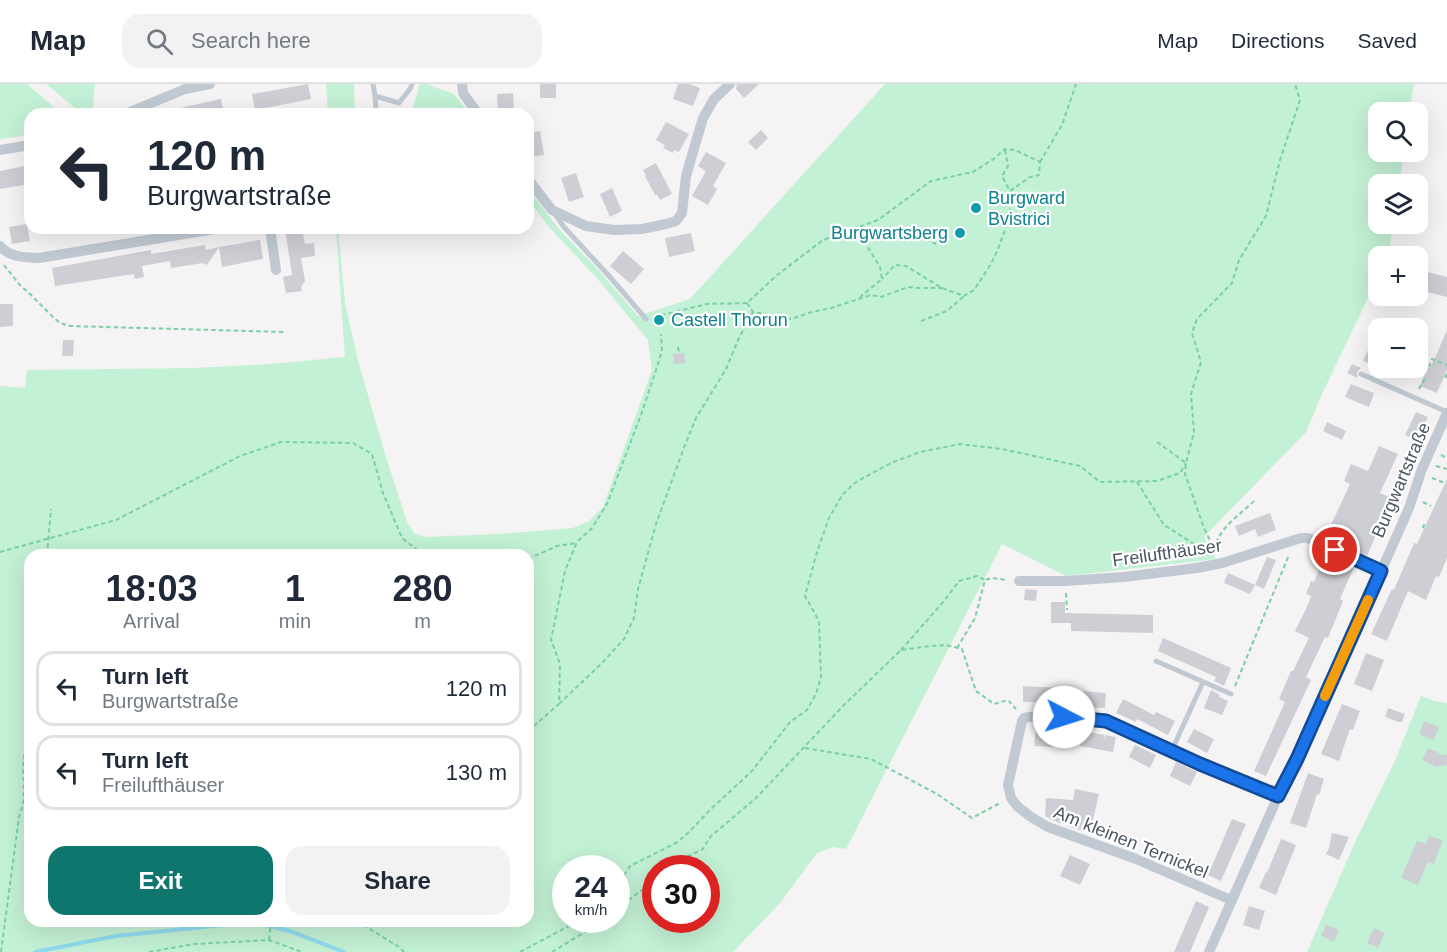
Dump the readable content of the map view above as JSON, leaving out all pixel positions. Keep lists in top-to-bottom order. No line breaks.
{"streets":{"street":["Burgwartstraße","Freilufthäuser","Am kleinen Ternickel"]},"crossings":[["Burgwartstraße","Am kleinen Ternickel"]],"places":["Burgward Bvistrici","Burgwartsberg","Castell Thorun"],"page":{"header":"Map","search":"Search here","nav":["Map","Directions","Saved"],"map_buttons":["+","−"],"turn":["120 m","Burgwartstraße"],"eta":["18:03","Arrival","1","min","280","m"],"list":[{"name":"Turn left","note":"Burgwartstraße","value":"120 m"},{"name":"Turn left","note":"Freilufthäuser","value":"130 m"}],"buttons":["Exit","Share"],"speed":"24 km/h","limit":"30"}}
